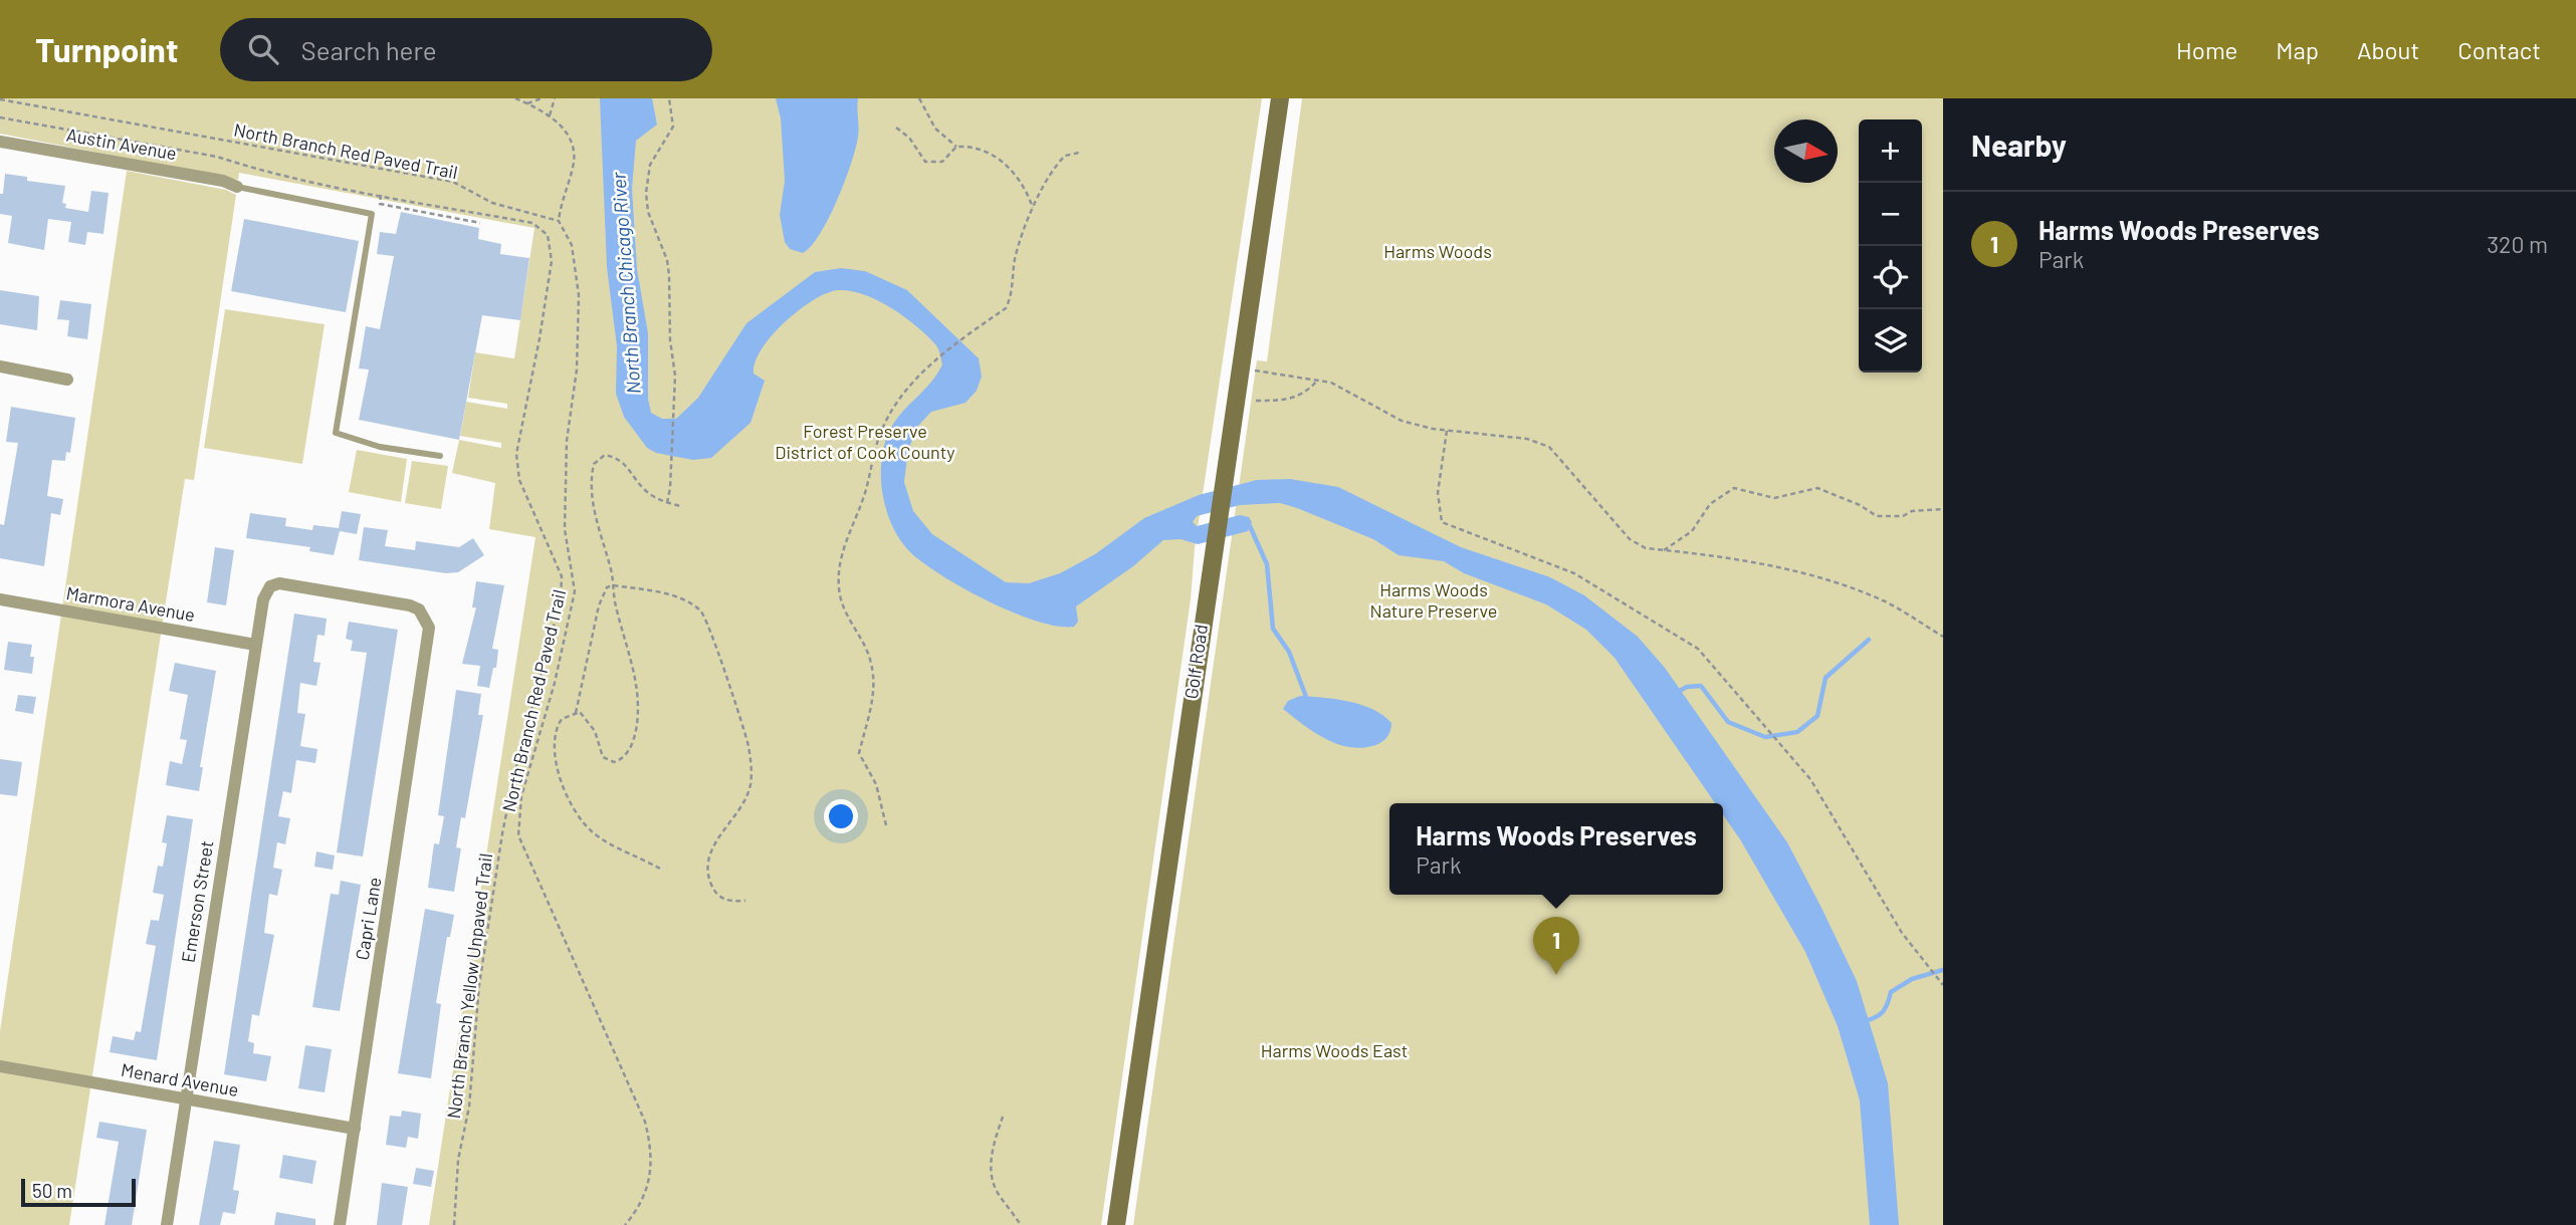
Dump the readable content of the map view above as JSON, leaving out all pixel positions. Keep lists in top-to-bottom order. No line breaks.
{"streets":{"main road":["Golf Road"],"street":["Austin Avenue","Marmora Avenue","Emerson Street","Capri Lane","Menard Avenue"],"path":["North Branch Red Paved Trail","North Branch Yellow Unpaved Trail"]},"crossings":[["Marmora Avenue","Emerson Street"],["Emerson Street","Capri Lane"],["Emerson Street","Menard Avenue"],["Capri Lane","Menard Avenue"]],"water":["North Branch Chicago River"],"parks":["Harms Woods","Forest Preserve District of Cook County","Harms Woods Nature Preserve","Harms Woods East"],"scale_bar":"50 m","north":"right","page":{"header":"Turnpoint","search":"Search here","nav":["Home","Map","About","Contact"],"heading":"Nearby","map_buttons":["+","−"],"list":[{"mark":"1","name":"Harms Woods Preserves","note":"Park","value":"320 m"}],"popup":["Harms Woods Preserves","Park"],"pins":"1","scale":"50 m"}}
